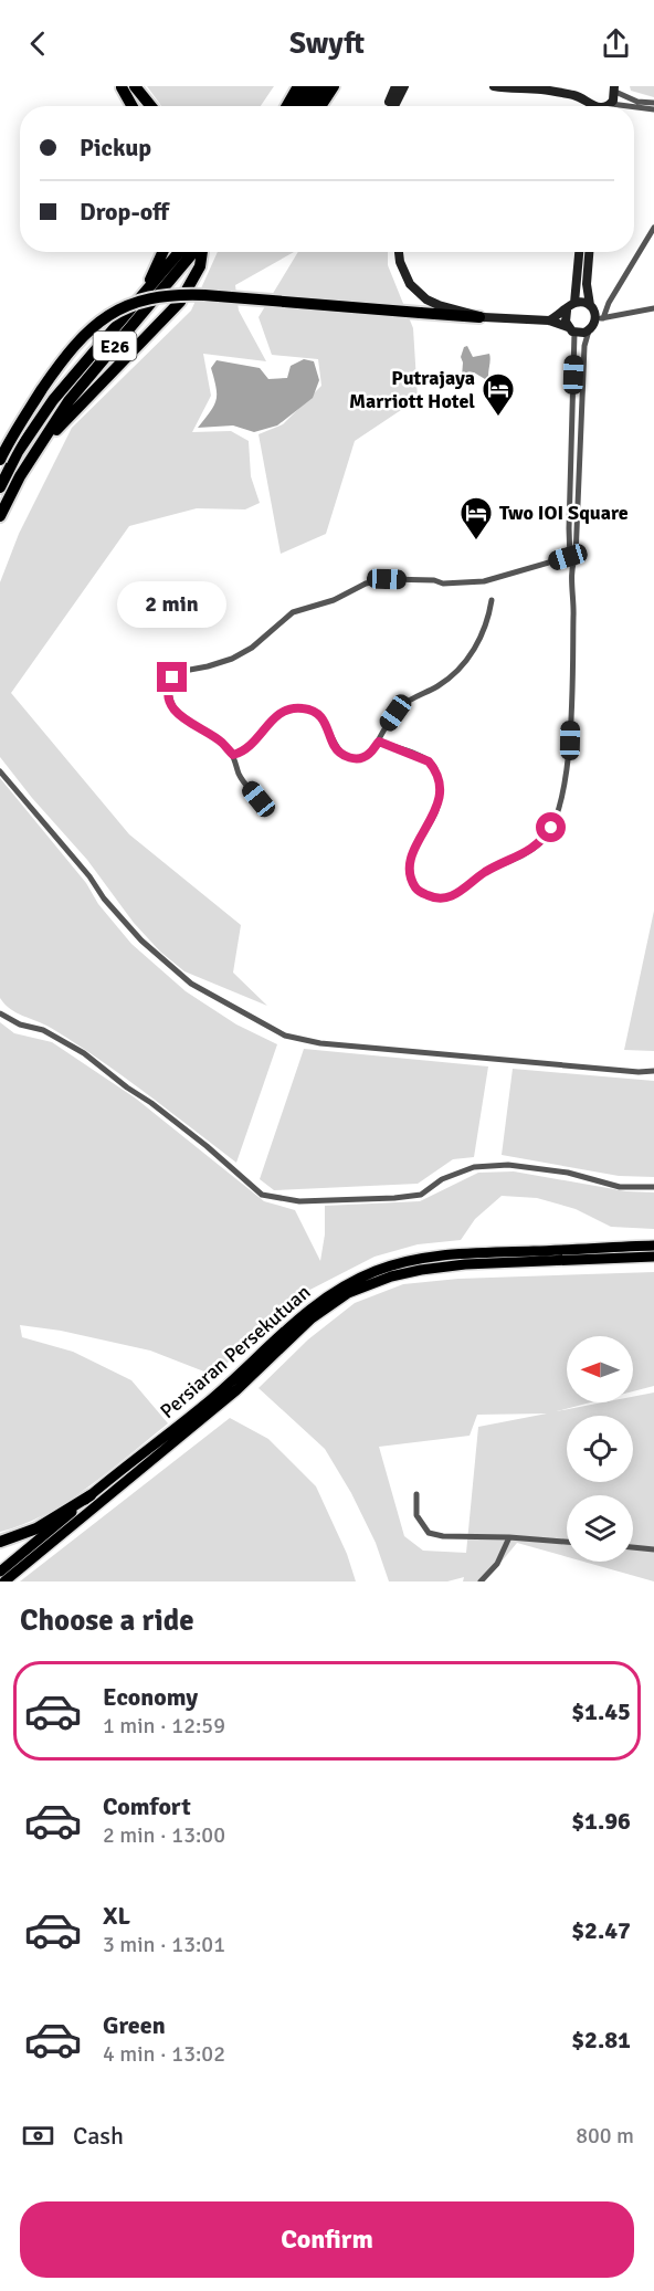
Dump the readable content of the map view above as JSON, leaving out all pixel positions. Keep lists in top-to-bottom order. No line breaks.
{"streets":{"highway":["E26"],"main road":["Persiaran Persekutuan"]},"places":{"hotel":["Putrajaya Marriott Hotel","Two IOI Square"]},"north":"left","page":{"header":"Swyft","banner":["Pickup","Drop-off"],"bubble":"2 min","heading":"Choose a ride","list":[{"name":"Economy","note":"1 min · 12:59","value":"$1.45"},{"name":"Comfort","note":"2 min · 13:00","value":"$1.96"},{"name":"XL","note":"3 min · 13:01","value":"$2.47"},{"name":"Green","note":"4 min · 13:02","value":"$2.81"}],"pay":["Cash","800 m"],"buttons":"Confirm"}}
